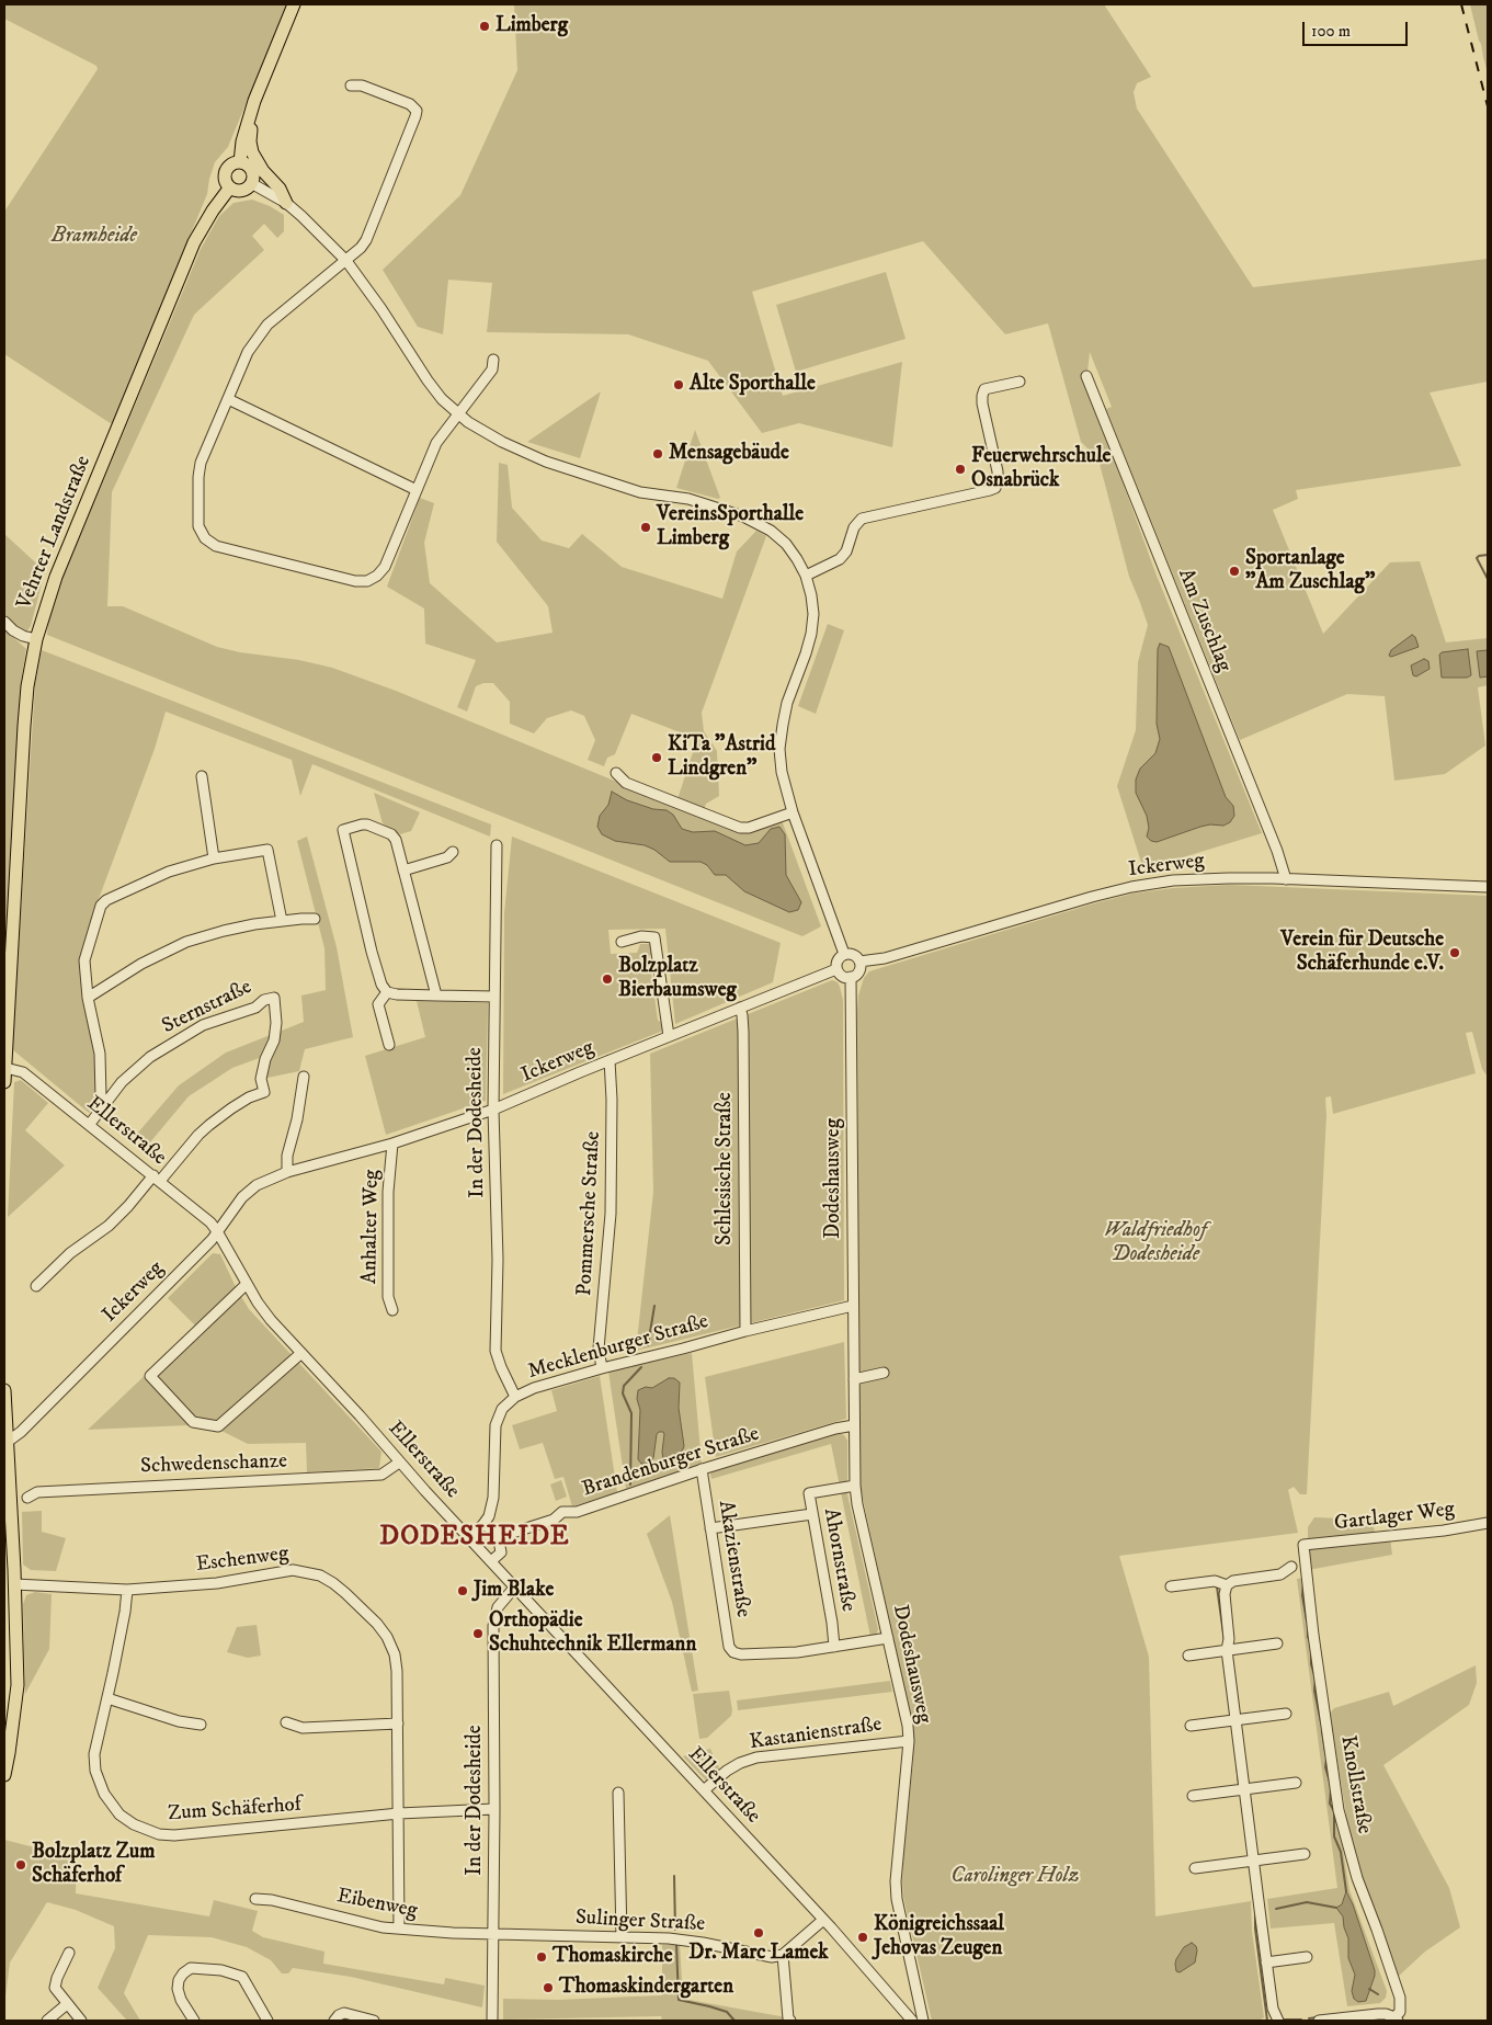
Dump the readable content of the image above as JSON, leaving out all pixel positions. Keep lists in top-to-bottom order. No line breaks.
{"streets":{"main road":["Vehrter Landstraße"],"street":["Am Zuschlag","Ickerweg","Sternstraße","In der Dodesheide","Ellerstraße","Schlesische Straße","Dodeshausweg","Pommersche Straße","Anhalter Weg","Mecklenburger Straße","Brandenburger Straße","Schwedenschanze","Gartlager Weg","Akazienstraße","Eschenweg","Ahornstraße","Kastanienstraße","Knollstraße","Zum Schäferhof","Eibenweg","Sulinger Straße"]},"crossings":[["Vehrter Landstraße","Ellerstraße"],["Am Zuschlag","Ickerweg"],["Ickerweg","In der Dodesheide"],["Ickerweg","Ellerstraße"],["Ickerweg","Schlesische Straße"],["Ickerweg","Dodeshausweg"],["Ickerweg","Pommersche Straße"],["Ickerweg","Anhalter Weg"],["Sternstraße","Ellerstraße"],["In der Dodesheide","Ellerstraße"],["In der Dodesheide","Mecklenburger Straße"],["In der Dodesheide","Zum Schäferhof"],["In der Dodesheide","Eibenweg"],["In der Dodesheide","Sulinger Straße"],["Ellerstraße","Mecklenburger Straße"],["Ellerstraße","Schwedenschanze"],["Ellerstraße","Kastanienstraße"],["Schlesische Straße","Mecklenburger Straße"],["Dodeshausweg","Mecklenburger Straße"],["Dodeshausweg","Brandenburger Straße"],["Dodeshausweg","Ahornstraße"],["Dodeshausweg","Kastanienstraße"],["Pommersche Straße","Mecklenburger Straße"],["Brandenburger Straße","Akazienstraße"],["Gartlager Weg","Knollstraße"],["Akazienstraße","Ahornstraße"],["Eschenweg","Zum Schäferhof"],["Eschenweg","Eibenweg"],["Eibenweg","Sulinger Straße"]],"districts":["DODESHEIDE"],"parks":["Bramheide","Waldfriedhof Dodesheide","Carolinger Holz"],"places":["Limberg","Alte Sporthalle","Mensagebäude","Feuerwehrschule Osnabrück","VereinsSporthalle Limberg","Sportanlage \"Am Zuschlag\"","KiTa \"Astrid Lindgren\"","Verein für Deutsche Schäferhunde e.V.","Bolzplatz Bierbaumsweg","Jim Blake","Orthopädie Schuhtechnik Ellermann","Bolzplatz Zum Schäferhof","Dr. Marc Lamek","Königreichssaal Jehovas Zeugen","Thomaskirche","Thomaskindergarten"],"scale_bar":"100 m"}
